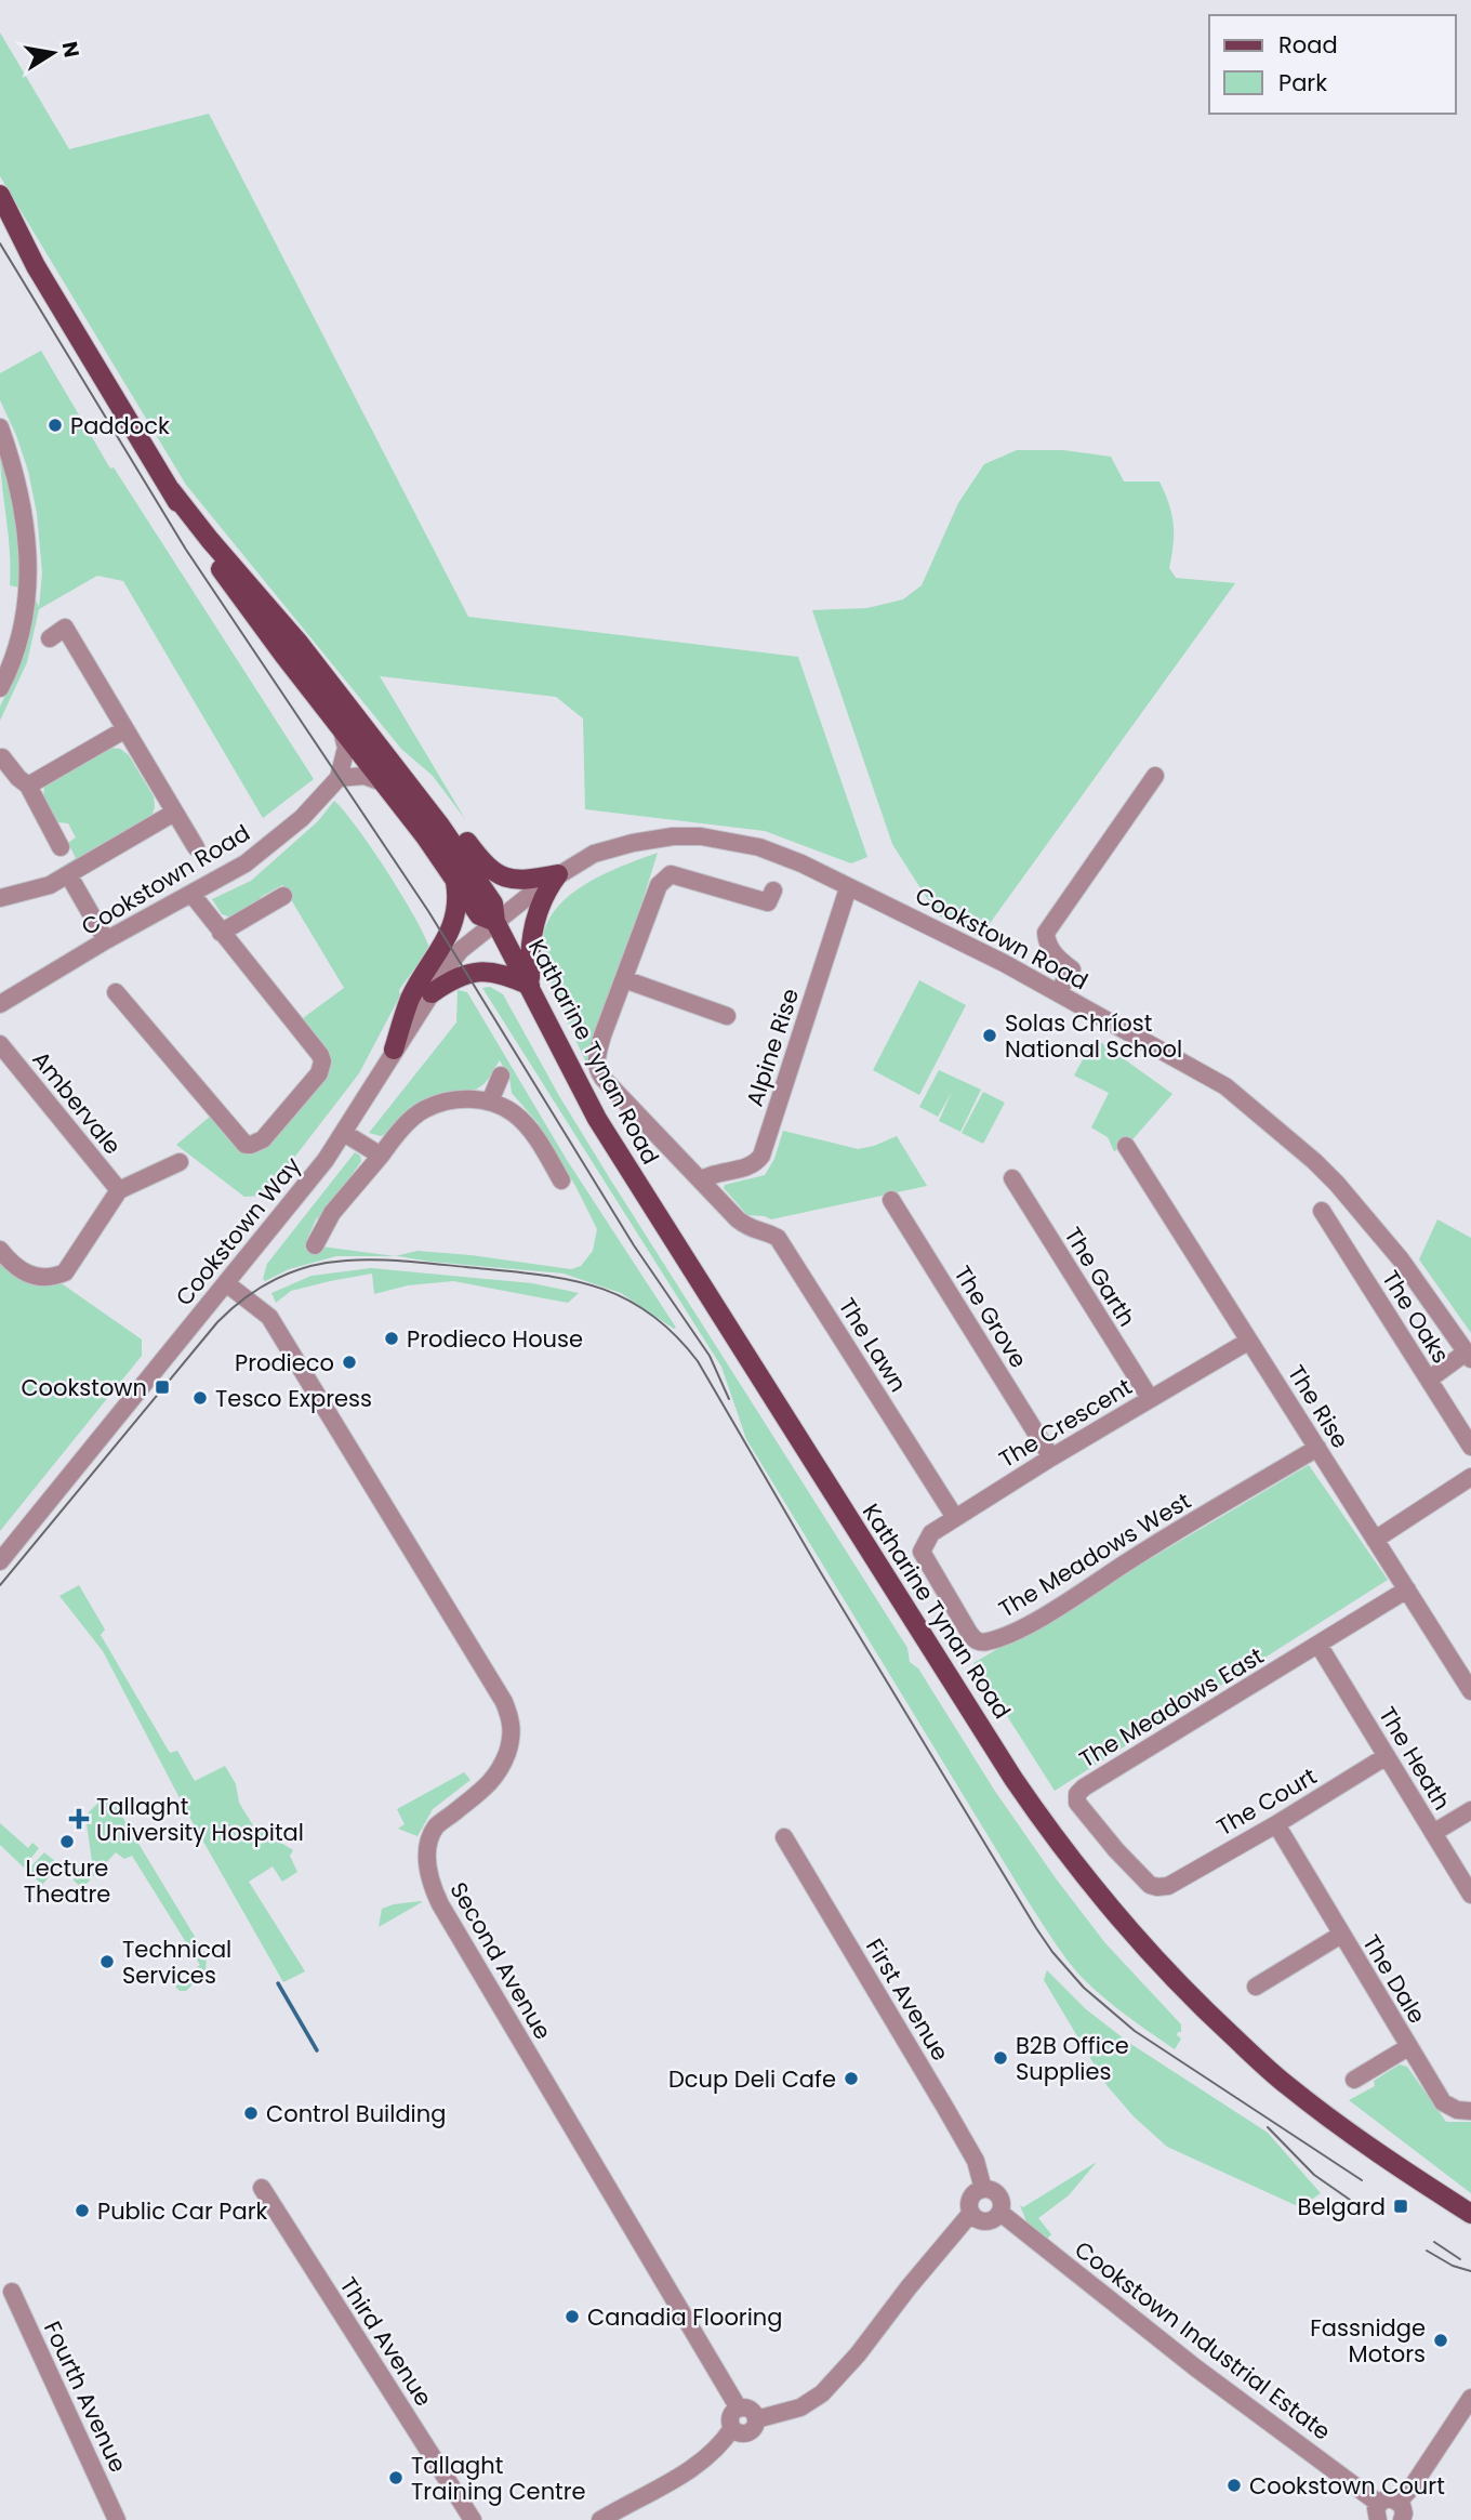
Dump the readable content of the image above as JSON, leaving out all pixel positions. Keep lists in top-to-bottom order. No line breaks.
{"streets":{"main road":["Katharine Tynan Road"],"street":["Cookstown Road","Alpine Rise","Ambervale","Cookstown Way","The Garth","The Grove","The Oaks","The Lawn","The Rise","The Crescent","The Meadows West","The Meadows East","The Heath","The Court","Second Avenue","The Dale","First Avenue","Cookstown Industrial Estate","Third Avenue","Fourth Avenue"]},"crossings":[["Cookstown Road","Alpine Rise"],["Cookstown Road","Katharine Tynan Road"],["Cookstown Road","Cookstown Way"],["Alpine Rise","The Lawn"],["Katharine Tynan Road","Cookstown Way"],["Cookstown Way","Second Avenue"],["The Garth","The Crescent"],["The Grove","The Crescent"],["The Lawn","The Crescent"],["The Rise","The Crescent"],["The Rise","The Meadows West"],["The Rise","The Meadows East"],["The Crescent","The Meadows West"],["The Meadows East","The Heath"],["The Meadows East","The Court"],["The Heath","The Court"],["The Court","The Dale"],["First Avenue","Cookstown Industrial Estate"]],"places":{"other":["Paddock","Solas Chríost National School","Prodieco House","Prodieco","Tesco Express","Lecture Theatre","Technical Services","B2B Office Supplies","Dcup Deli Cafe","Control Building","Public Car Park","Canadia Flooring","Fassnidge Motors","Tallaght Training Centre","Cookstown Court"],"transit":["Cookstown","Belgard"],"health":["Tallaght University Hospital"]},"legend":["Road","Park"],"north":"right"}
